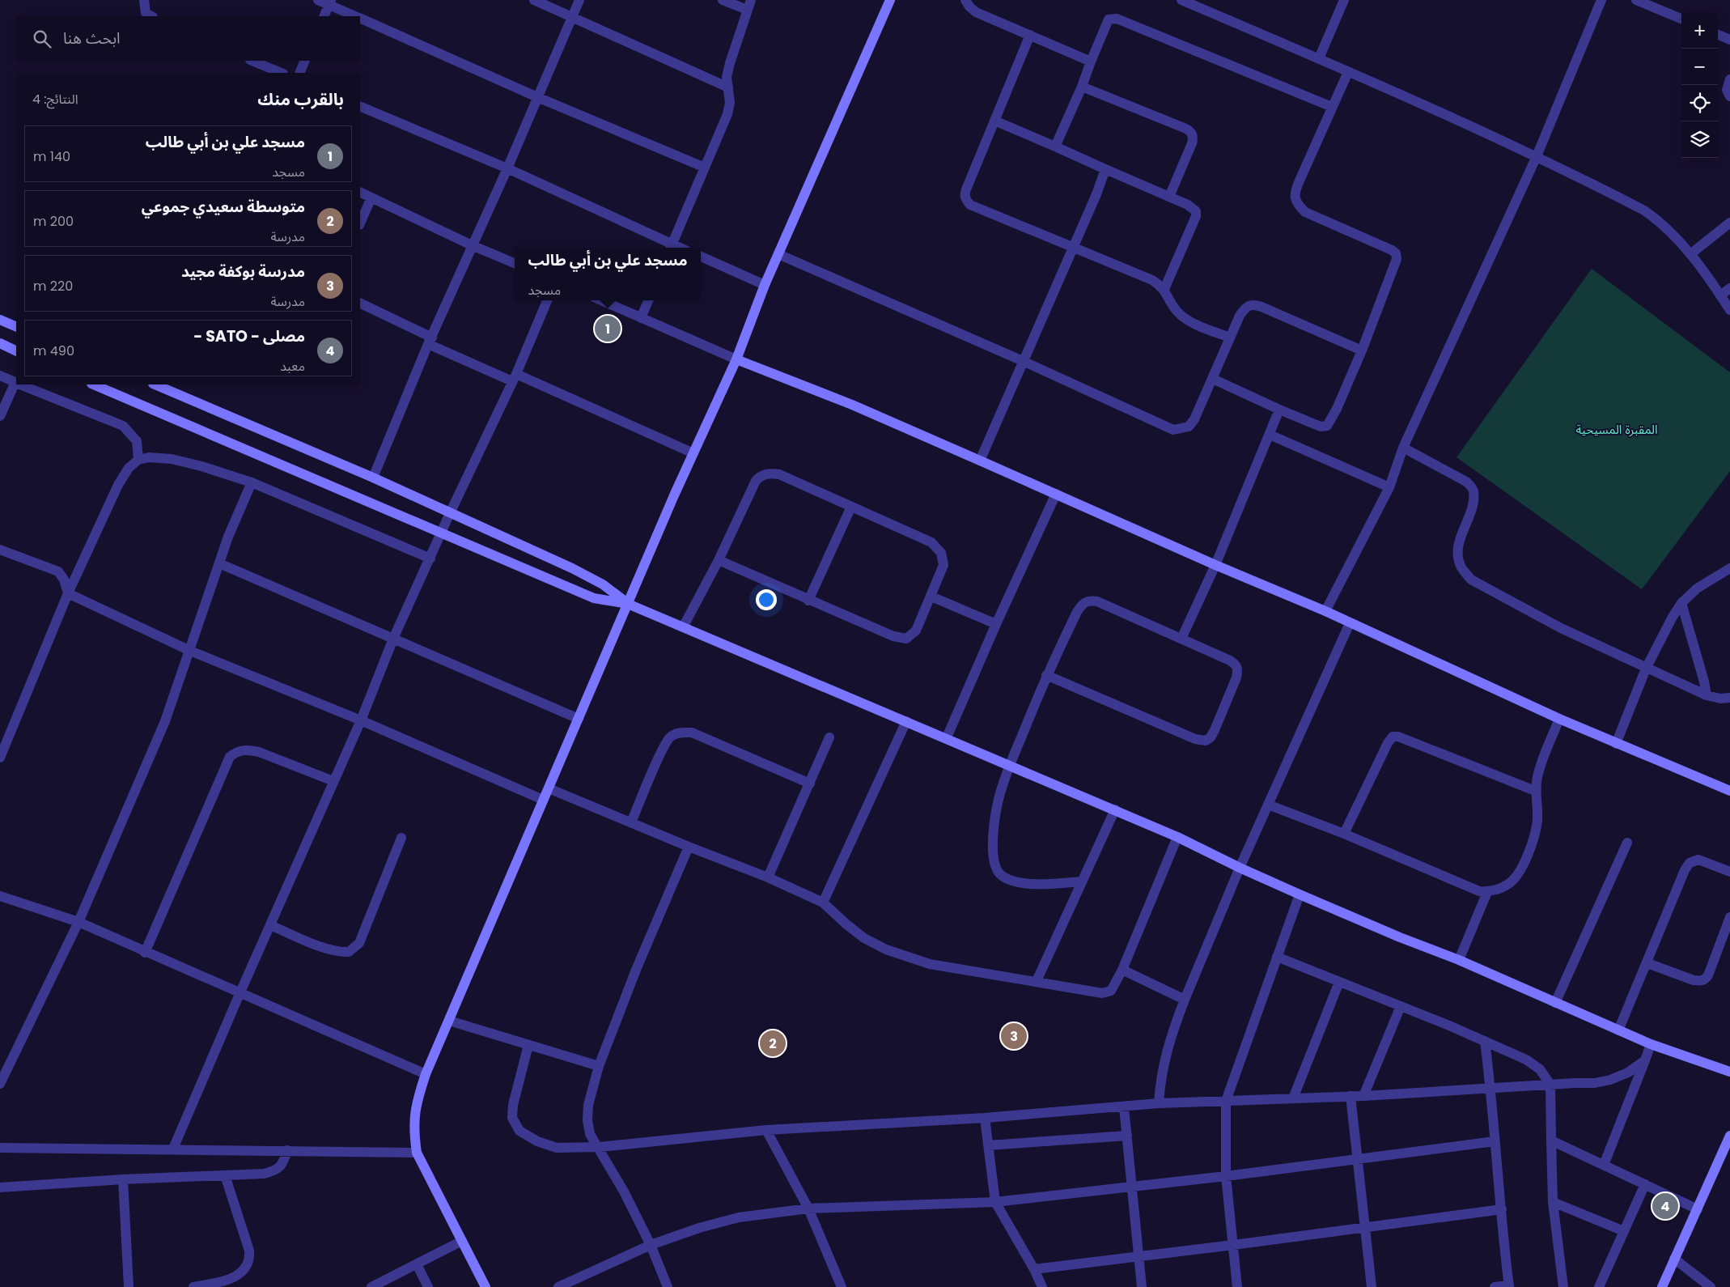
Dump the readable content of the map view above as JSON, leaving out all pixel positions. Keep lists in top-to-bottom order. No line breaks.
{"parks":["المقبرة المسيحية"],"page":{"map_buttons":["+","−"],"search":"ابحث هنا","heading":["بالقرب منك","النتائج: 4"],"list":[{"mark":"1","name":"مسجد علي بن أبي طالب","note":"مسجد","value":"140 m"},{"mark":"2","name":"متوسطة سعيدي جموعي","note":"مدرسة","value":"200 m"},{"mark":"3","name":"مدرسة بوكفة مجيد","note":"مدرسة","value":"220 m"},{"mark":"4","name":"مصلى - SATO -","note":"معبد","value":"490 m"}],"popup":["مسجد علي بن أبي طالب","مسجد"],"pins":["1","3","2","4"]}}
